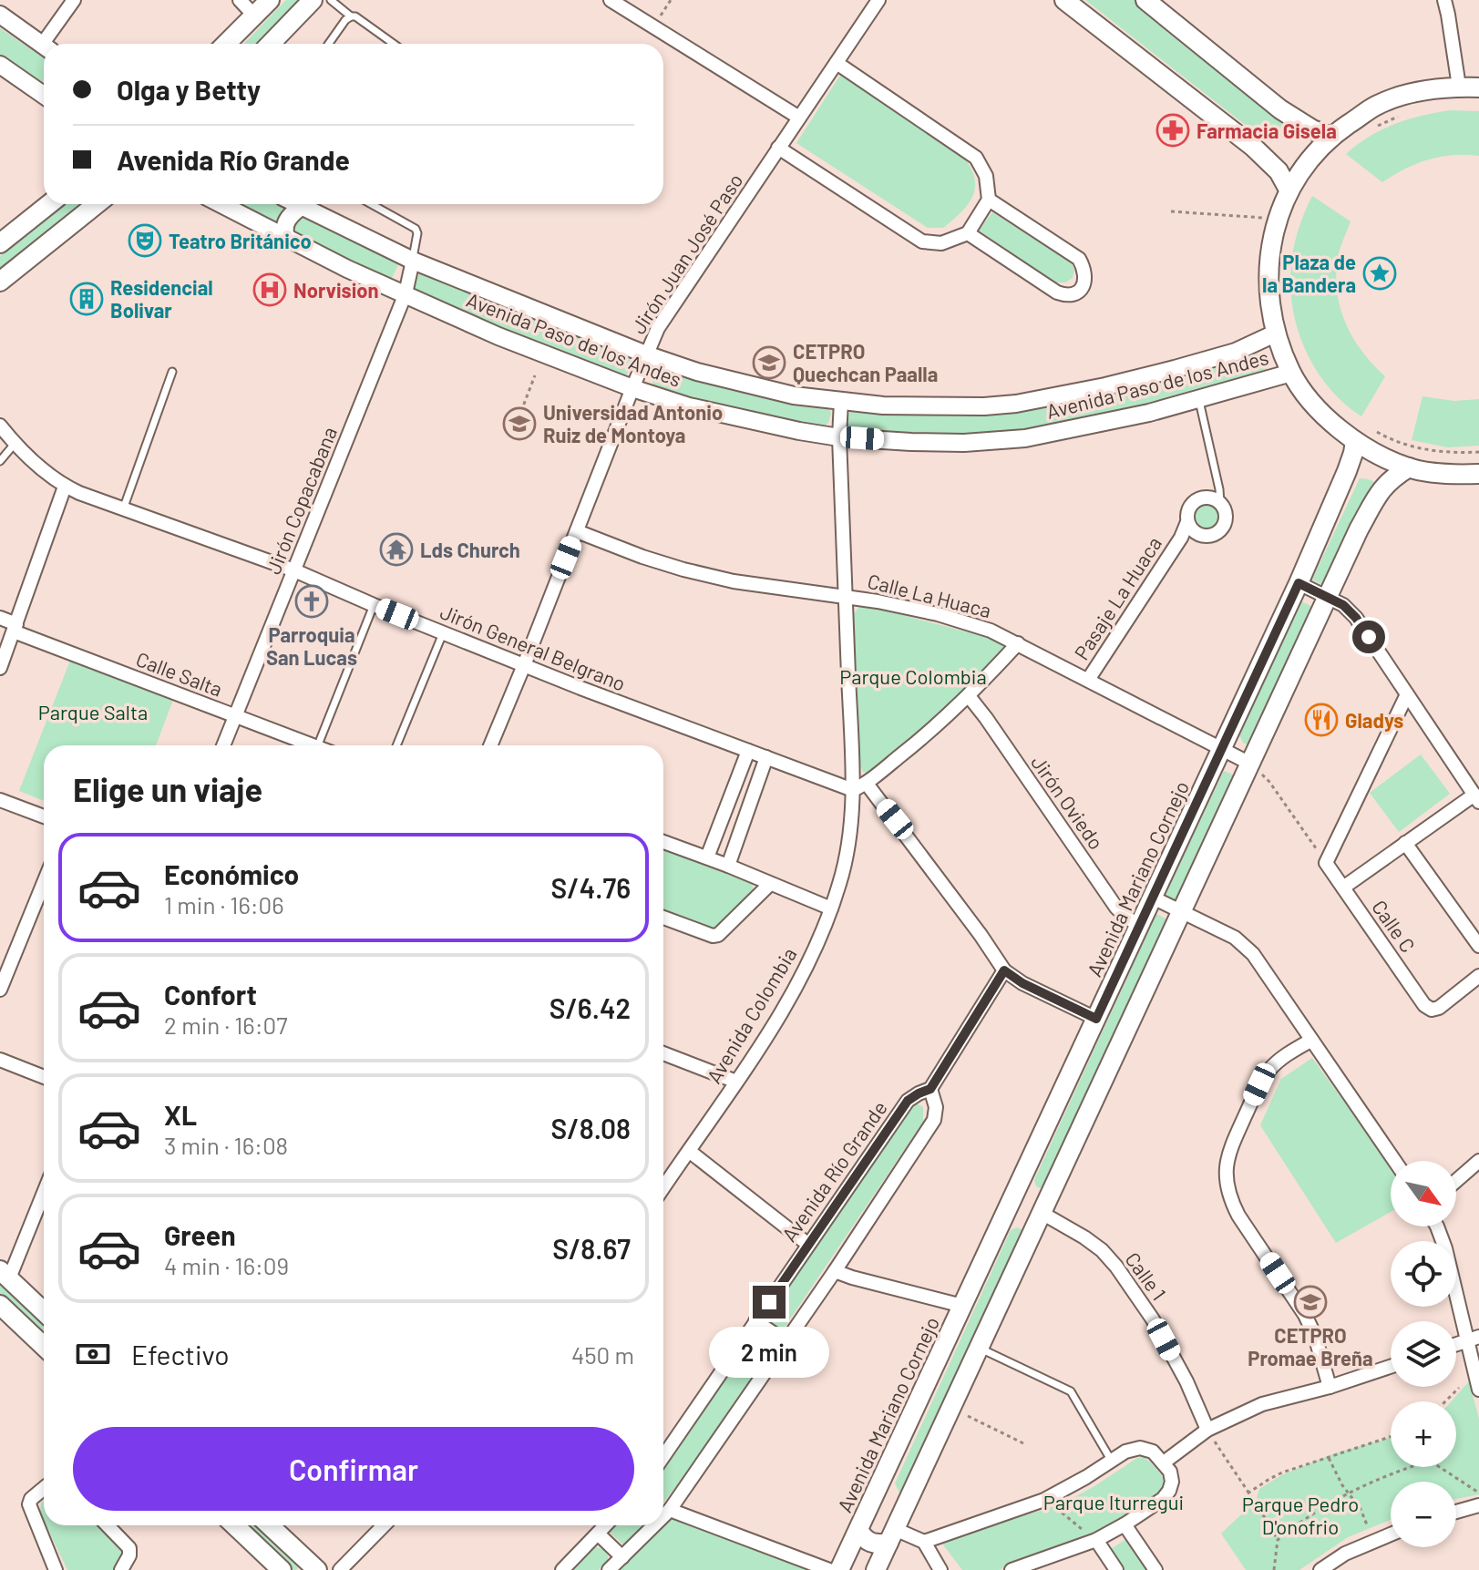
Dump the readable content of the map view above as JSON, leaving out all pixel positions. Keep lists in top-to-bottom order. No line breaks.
{"streets":{"main road":["Avenida Mariano Cornejo"],"street":["Jirón Juan José Paso","Avenida Paso de los Andes","Jirón Copacabana","Calle La Huaca","Pasaje La Huaca","Jirón General Belgrano","Calle Salta","Jirón Oviedo","Calle C","Avenida Colombia","Avenida Río Grande","Calle 1"]},"crossings":[["Jirón Juan José Paso","Avenida Paso de los Andes"],["Jirón Juan José Paso","Calle La Huaca"],["Jirón Juan José Paso","Jirón General Belgrano"],["Avenida Paso de los Andes","Jirón Copacabana"],["Avenida Paso de los Andes","Avenida Colombia"],["Jirón Copacabana","Jirón General Belgrano"],["Jirón Copacabana","Calle Salta"],["Calle La Huaca","Pasaje La Huaca"],["Calle La Huaca","Avenida Mariano Cornejo"],["Calle La Huaca","Avenida Colombia"],["Jirón General Belgrano","Avenida Colombia"],["Jirón Oviedo","Avenida Mariano Cornejo"],["Avenida Mariano Cornejo","Calle 1"]],"parks":["Parque Colombia","Parque Salta","Parque Iturregui","Parque Pedro D'onofrio"],"places":{"pharmacy":["Farmacia Gisela"],"theatre":["Teatro Británico"],"place":["Plaza de la Bandera"],"hospital":["Norvision"],"building":["Residencial Bolivar"],"school or university":["CETPRO Quechcan Paalla","Universidad Antonio Ruiz de Montoya","CETPRO Promae Breña"],"temple":["Lds Church"],"church":["Parroquia San Lucas"],"restaurant":["Gladys"]},"north":"bottom right","page":{"banner":["Olga y Betty","Avenida Río Grande"],"heading":"Elige un viaje","list":[{"name":"Económico","note":"1 min · 16:06","value":"S/4.76"},{"name":"Confort","note":"2 min · 16:07","value":"S/6.42"},{"name":"XL","note":"3 min · 16:08","value":"S/8.08"},{"name":"Green","note":"4 min · 16:09","value":"S/8.67"}],"map_buttons":["+","−"],"pay":["Efectivo","450 m"],"bubble":"2 min","buttons":"Confirmar"}}
